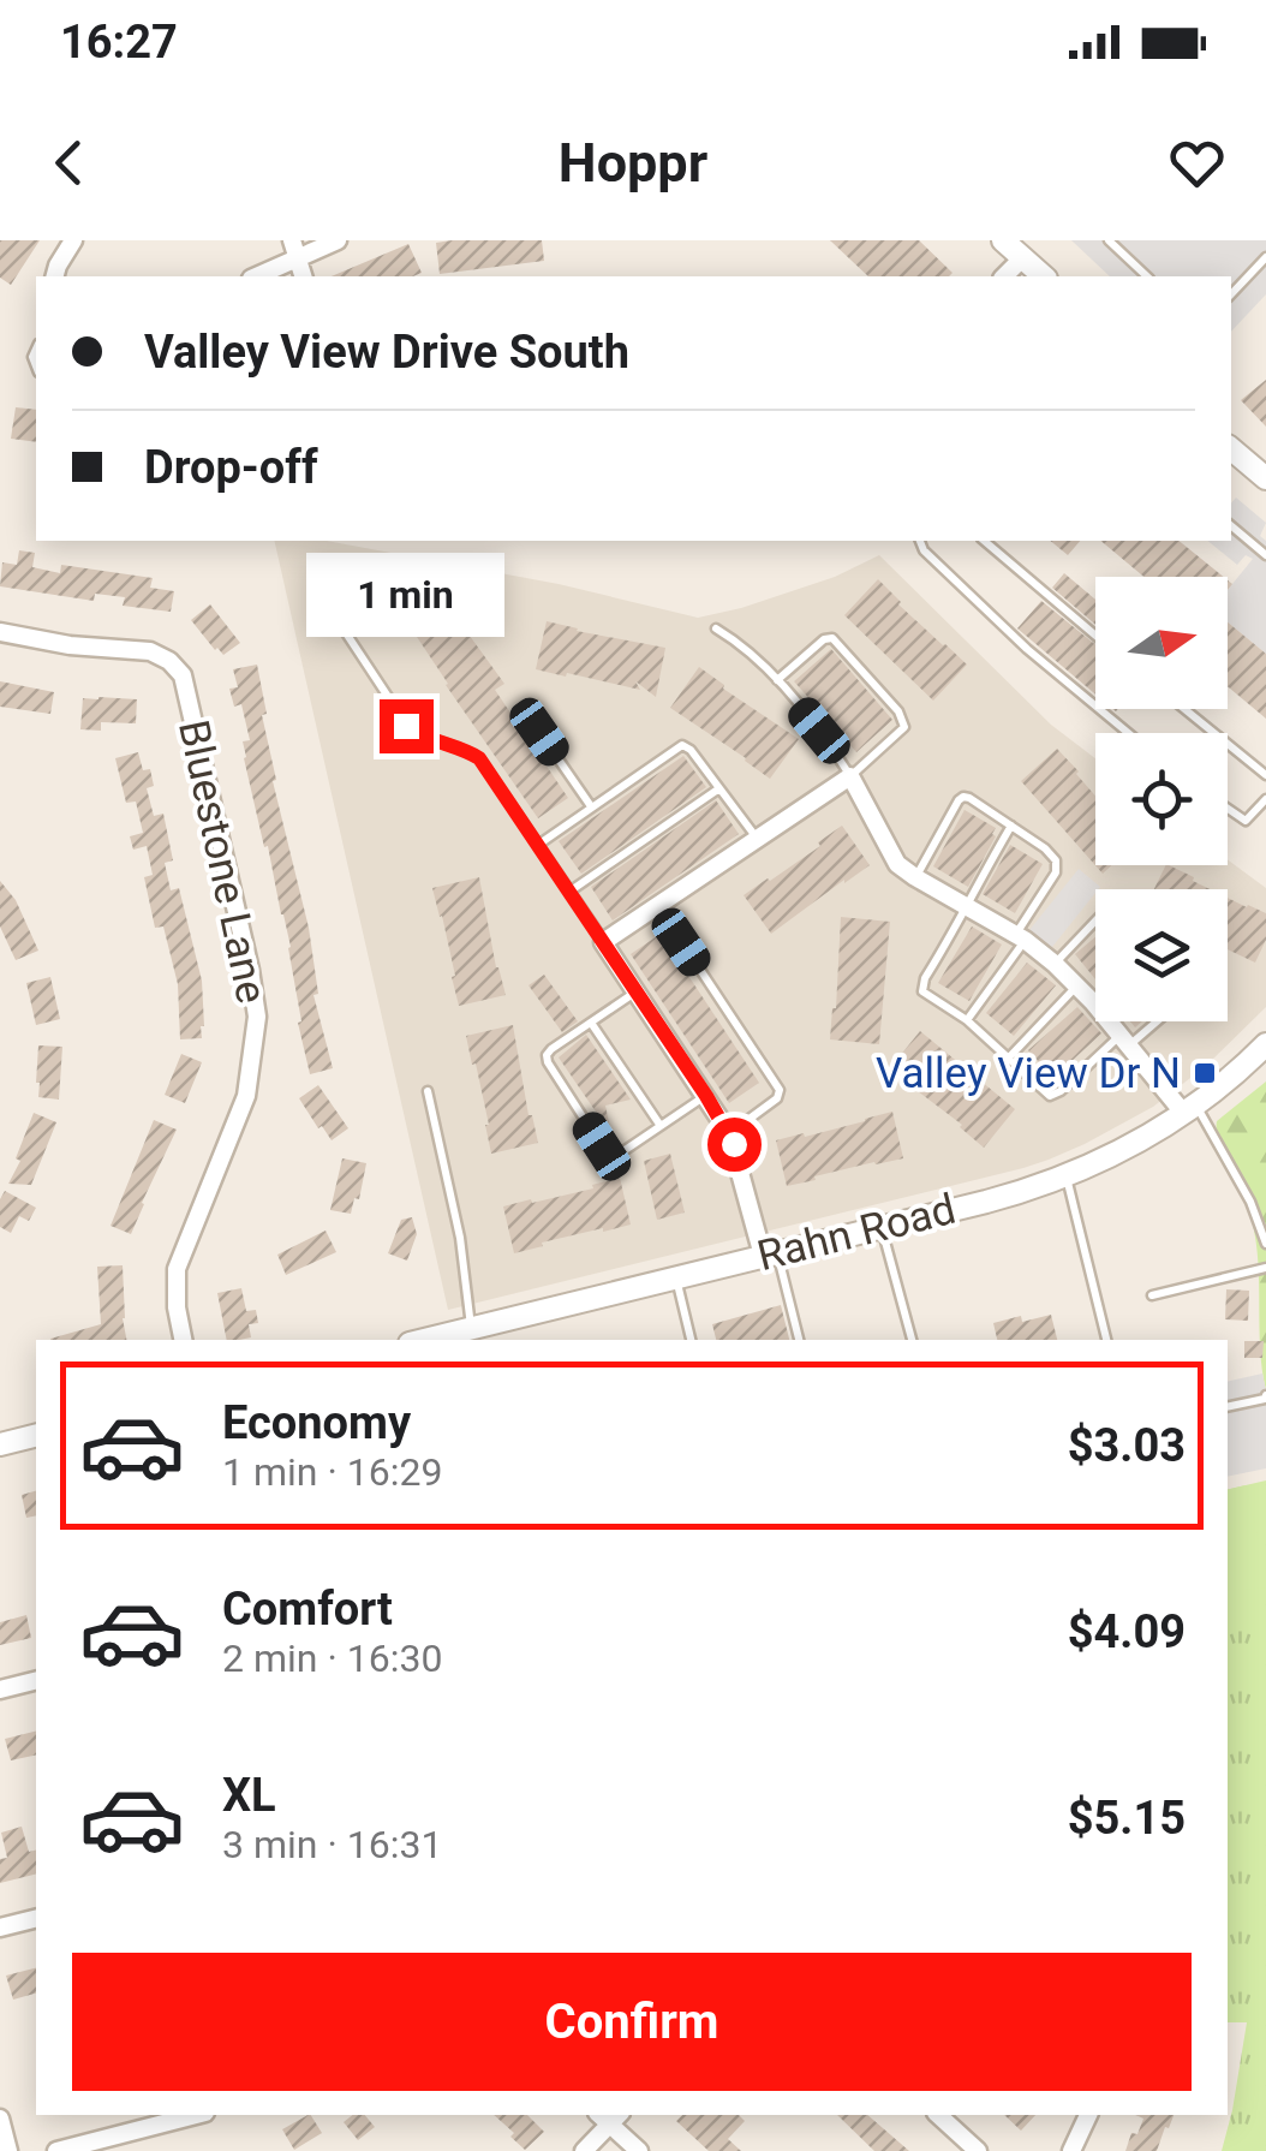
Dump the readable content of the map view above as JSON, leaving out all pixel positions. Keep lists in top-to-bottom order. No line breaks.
{"streets":{"street":["Bluestone Lane","Rahn Road"]},"places":{"transit":["Valley View Dr N"]},"north":"right","page":{"status":"16:27","header":"Hoppr","banner":["Valley View Drive South","Drop-off"],"bubble":"1 min","list":[{"name":"Economy","note":"1 min · 16:29","value":"$3.03"},{"name":"Comfort","note":"2 min · 16:30","value":"$4.09"},{"name":"XL","note":"3 min · 16:31","value":"$5.15"}],"buttons":"Confirm"}}
